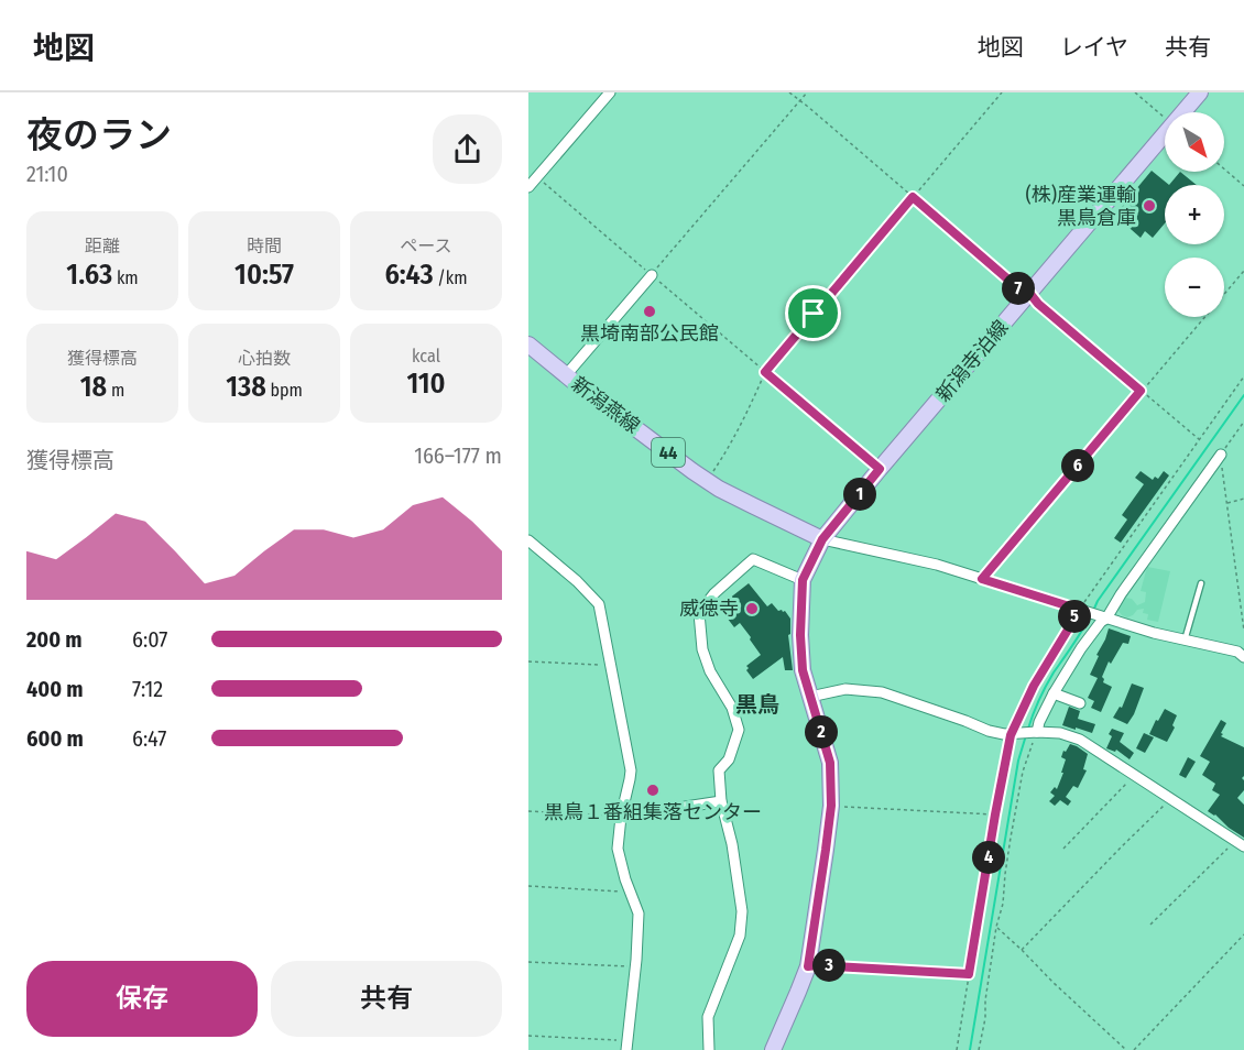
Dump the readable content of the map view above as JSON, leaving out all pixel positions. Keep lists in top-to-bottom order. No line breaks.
{"streets":{"main road":["新潟寺泊線","新潟燕線","44"]},"crossings":[["新潟寺泊線","新潟燕線"]],"districts":["黒鳥"],"places":["(株)産業運輸 黒鳥倉庫","黒埼南部公民館","威徳寺","黒鳥１番組集落センター"],"north":"bottom right","page":{"header":"地図","nav":["地図","レイヤ","共有"],"heading":["夜のラン","21:10"],"map_buttons":["+","−"],"stats":[["距離","1.63 km"],["時間","10:57"],["ペース","6:43 /km"],["獲得標高","18 m"],["心拍数","138 bpm"],["kcal","110"]],"pins":["7","6","1","5","2","4","3"],"chart":["獲得標高","166–177 m"],"list":[{"name":"200 m","note":"6:07"},{"name":"400 m","note":"7:12"},{"name":"600 m","note":"6:47"}],"buttons":["保存","共有"]}}
